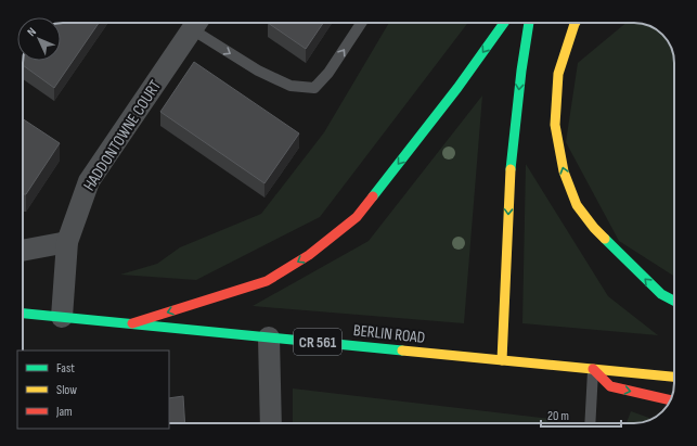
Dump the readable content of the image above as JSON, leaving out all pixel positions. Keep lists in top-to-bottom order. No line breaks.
{"streets":{"main road":["BERLIN ROAD","CR 561"],"street":["HADDONTOWNE COURT"]},"crossings":[["HADDONTOWNE COURT","BERLIN ROAD"]],"legend":["Fast","Slow","Jam"],"scale_bar":"20 m","north":"top left"}
